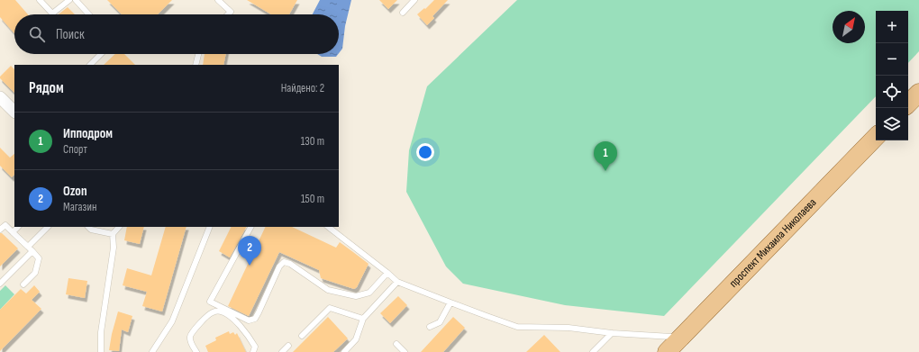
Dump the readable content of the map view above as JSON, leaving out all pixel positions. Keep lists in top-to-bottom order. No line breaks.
{"streets":{"main road":["проспект Михаила Николаева"]},"north":"top right","page":{"map_buttons":["+","−"],"search":"Поиск","heading":["Рядом","Найдено: 2"],"list":[{"mark":"1","name":"Ипподром","note":"Спорт","value":"130 m"},{"mark":"2","name":"Ozon","note":"Магазин","value":"150 m"}],"pins":["1","2"]}}
